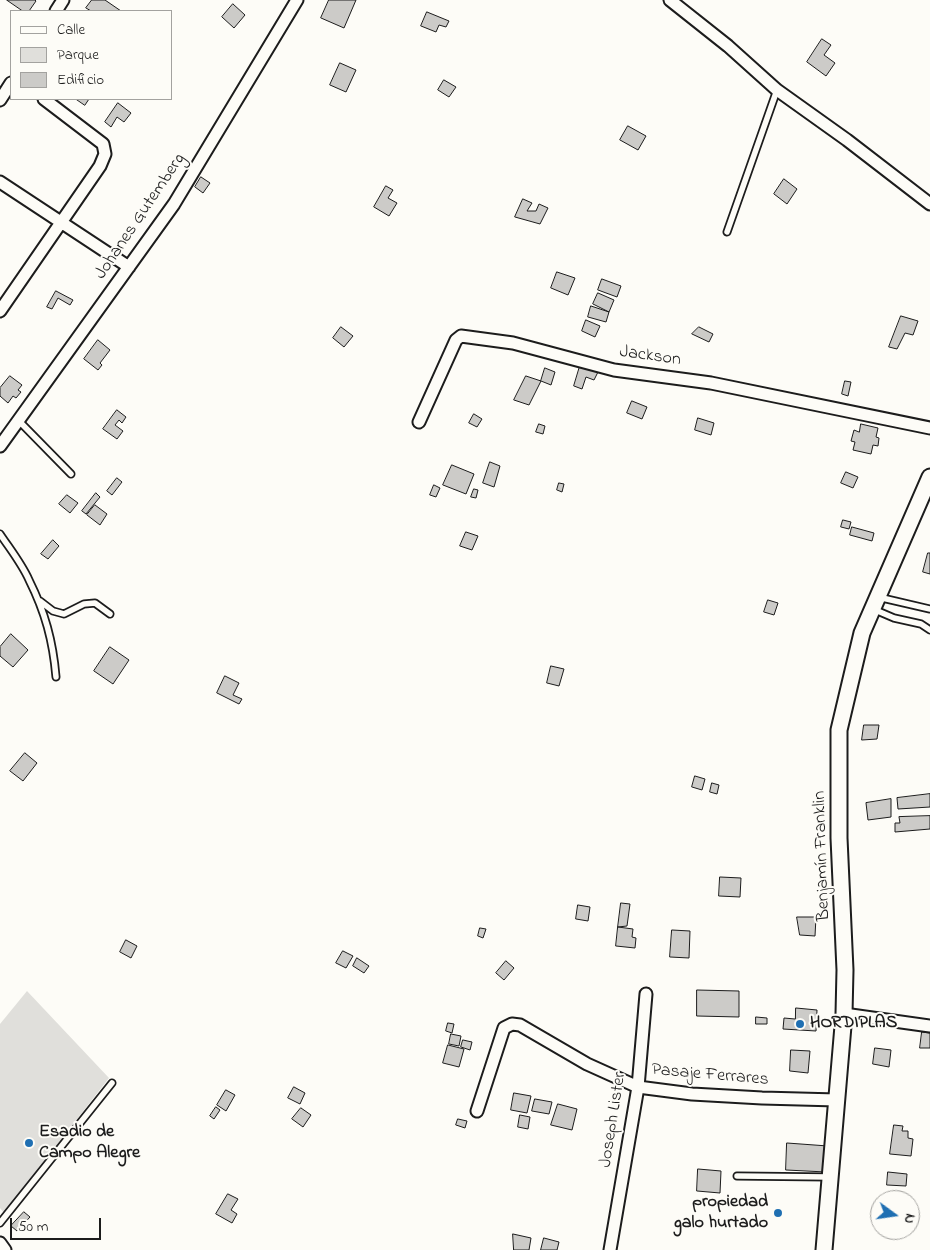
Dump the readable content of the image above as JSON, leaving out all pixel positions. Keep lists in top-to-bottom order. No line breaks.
{"streets":{"street":["Johanes Gutemberg","Jackson","Benjamín Franklin","Pasaje Ferrares","Joseph Lister"]},"crossings":[["Benjamín Franklin","Pasaje Ferrares"],["Pasaje Ferrares","Joseph Lister"]],"places":["HORDIPLAS","Esadio de Campo Alegre","propiedad galo hurtado"],"legend":["Calle","Parque","Edificio"],"scale_bar":"50 m","north":"right"}
